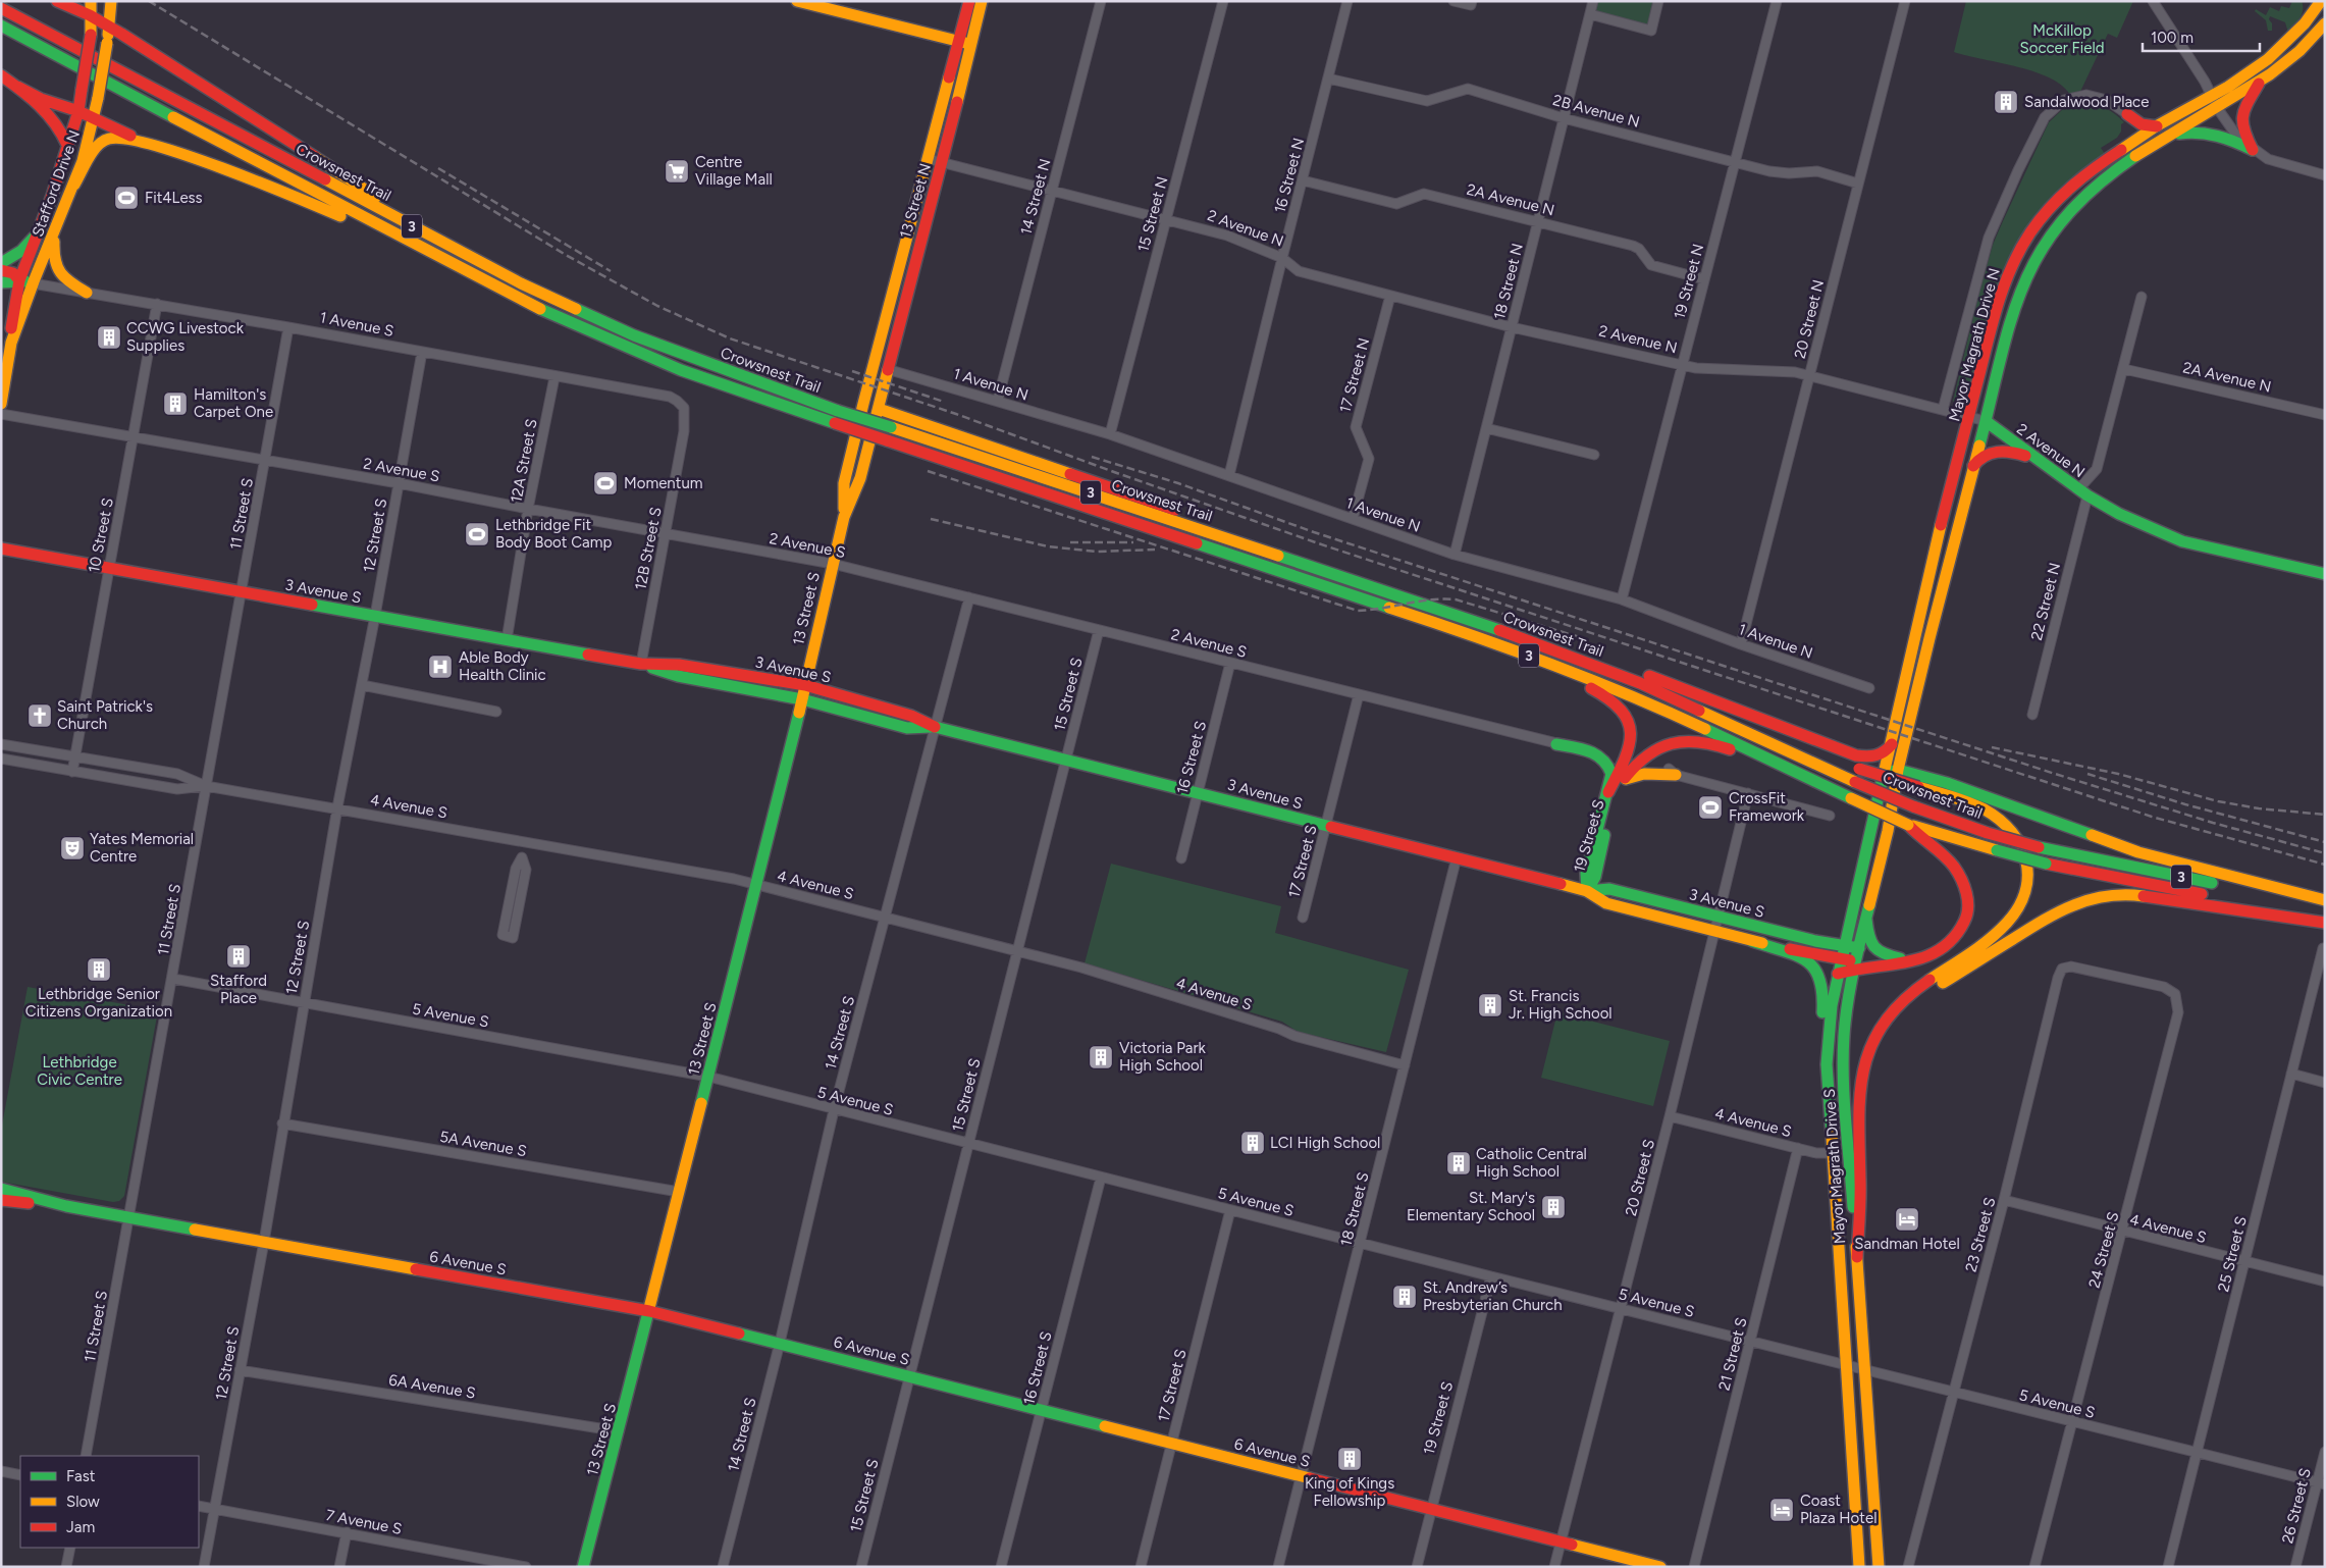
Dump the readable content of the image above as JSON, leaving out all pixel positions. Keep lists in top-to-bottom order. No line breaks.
{"streets":{"main road":["Crowsnest Trail","Stafford Drive N","13 Street N","3","2 Avenue N","1 Avenue S","Mayor Magrath Drive N","3 Avenue S","13 Street S","19 Street S","Mayor Magrath Drive S","6 Avenue S"],"street":["2B Avenue N","16 Street N","14 Street N","2A Avenue N","15 Street N","18 Street N","19 Street N","20 Street N","17 Street N","1 Avenue N","12A Street S","2 Avenue S","11 Street S","10 Street S","12 Street S","12B Street S","22 Street N","15 Street S","16 Street S","4 Avenue S","17 Street S","5 Avenue S","14 Street S","5A Avenue S","20 Street S","18 Street S","23 Street S","24 Street S","25 Street S","21 Street S","6A Avenue S","26 Street S","7 Avenue S"]},"crossings":[["2B Avenue N","16 Street N"],["2B Avenue N","18 Street N"],["2B Avenue N","19 Street N"],["2B Avenue N","20 Street N"],["Crowsnest Trail","19 Street S"],["16 Street N","2A Avenue N"],["16 Street N","2 Avenue N"],["16 Street N","1 Avenue N"],["Stafford Drive N","1 Avenue S"],["14 Street N","2 Avenue N"],["14 Street N","1 Avenue N"],["2A Avenue N","18 Street N"],["2A Avenue N","19 Street N"],["2A Avenue N","22 Street N"],["13 Street N","2 Avenue N"],["13 Street N","1 Avenue N"],["13 Street N","13 Street S"],["15 Street N","2 Avenue N"],["15 Street N","1 Avenue N"],["2 Avenue N","18 Street N"],["2 Avenue N","19 Street N"],["2 Avenue N","20 Street N"],["2 Avenue N","Mayor Magrath Drive N"],["2 Avenue N","17 Street N"],["2 Avenue N","22 Street N"],["18 Street N","1 Avenue N"],["19 Street N","1 Avenue N"],["20 Street N","1 Avenue N"],["1 Avenue S","12A Street S"],["1 Avenue S","11 Street S"],["1 Avenue S","10 Street S"],["1 Avenue S","12 Street S"],["1 Avenue S","12B Street S"],["Mayor Magrath Drive N","Mayor Magrath Drive S"],["17 Street N","1 Avenue N"],["12A Street S","2 Avenue S"],["12A Street S","3 Avenue S"],["2 Avenue S","11 Street S"],["2 Avenue S","10 Street S"],["2 Avenue S","12 Street S"],["2 Avenue S","12B Street S"],["2 Avenue S","13 Street S"],["2 Avenue S","15 Street S"],["2 Avenue S","16 Street S"],["2 Avenue S","17 Street S"],["2 Avenue S","14 Street S"],["11 Street S","3 Avenue S"],["11 Street S","4 Avenue S"],["11 Street S","5 Avenue S"],["11 Street S","6 Avenue S"],["10 Street S","3 Avenue S"],["10 Street S","4 Avenue S"],["12 Street S","3 Avenue S"],["12 Street S","4 Avenue S"],["12 Street S","5 Avenue S"],["12 Street S","5A Avenue S"],["12 Street S","6 Avenue S"],["12 Street S","6A Avenue S"],["12 Street S","7 Avenue S"],["12B Street S","3 Avenue S"],["3 Avenue S","13 Street S"],["3 Avenue S","15 Street S"],["3 Avenue S","16 Street S"],["3 Avenue S","19 Street S"],["3 Avenue S","17 Street S"],["3 Avenue S","14 Street S"],["3 Avenue S","Mayor Magrath Drive S"],["3 Avenue S","20 Street S"],["3 Avenue S","18 Street S"],["13 Street S","4 Avenue S"],["13 Street S","5 Avenue S"],["13 Street S","5A Avenue S"],["13 Street S","6 Avenue S"],["13 Street S","6A Avenue S"],["15 Street S","4 Avenue S"],["15 Street S","5 Avenue S"],["15 Street S","6 Avenue S"],["16 Street S","5 Avenue S"],["16 Street S","6 Avenue S"],["4 Avenue S","14 Street S"],["4 Avenue S","Mayor Magrath Drive S"],["4 Avenue S","20 Street S"],["4 Avenue S","18 Street S"],["4 Avenue S","23 Street S"],["4 Avenue S","24 Street S"],["4 Avenue S","25 Street S"],["4 Avenue S","21 Street S"],["19 Street S","5 Avenue S"],["19 Street S","6 Avenue S"],["17 Street S","5 Avenue S"],["17 Street S","6 Avenue S"],["5 Avenue S","14 Street S"],["5 Avenue S","Mayor Magrath Drive S"],["5 Avenue S","20 Street S"],["5 Avenue S","18 Street S"],["5 Avenue S","23 Street S"],["5 Avenue S","24 Street S"],["5 Avenue S","25 Street S"],["5 Avenue S","21 Street S"],["5 Avenue S","26 Street S"],["14 Street S","6 Avenue S"],["20 Street S","6 Avenue S"],["18 Street S","6 Avenue S"],["23 Street S","24 Street S"]],"parks":["McKillop Soccer Field","Lethbridge Civic Centre"],"places":{"building":["Sandalwood Place","CCWG Livestock Supplies","Hamilton's Carpet One","Stafford Place","Lethbridge Senior Citizens Organization","St. Francis Jr. High School","Victoria Park High School","LCI High School","Catholic Central High School","St. Mary's Elementary School","St. Andrew’s Presbyterian Church","King of Kings Fellowship"],"supermarket":["Centre Village Mall"],"sports":["Fit4Less","Momentum","Lethbridge Fit Body Boot Camp","CrossFit Framework"],"hospital":["Able Body Health Clinic"],"church":["Saint Patrick's Church"],"theatre":["Yates Memorial Centre"],"hotel":["Sandman Hotel","Coast Plaza Hotel"]},"legend":["Fast","Slow","Jam"],"scale_bar":"100 m"}
